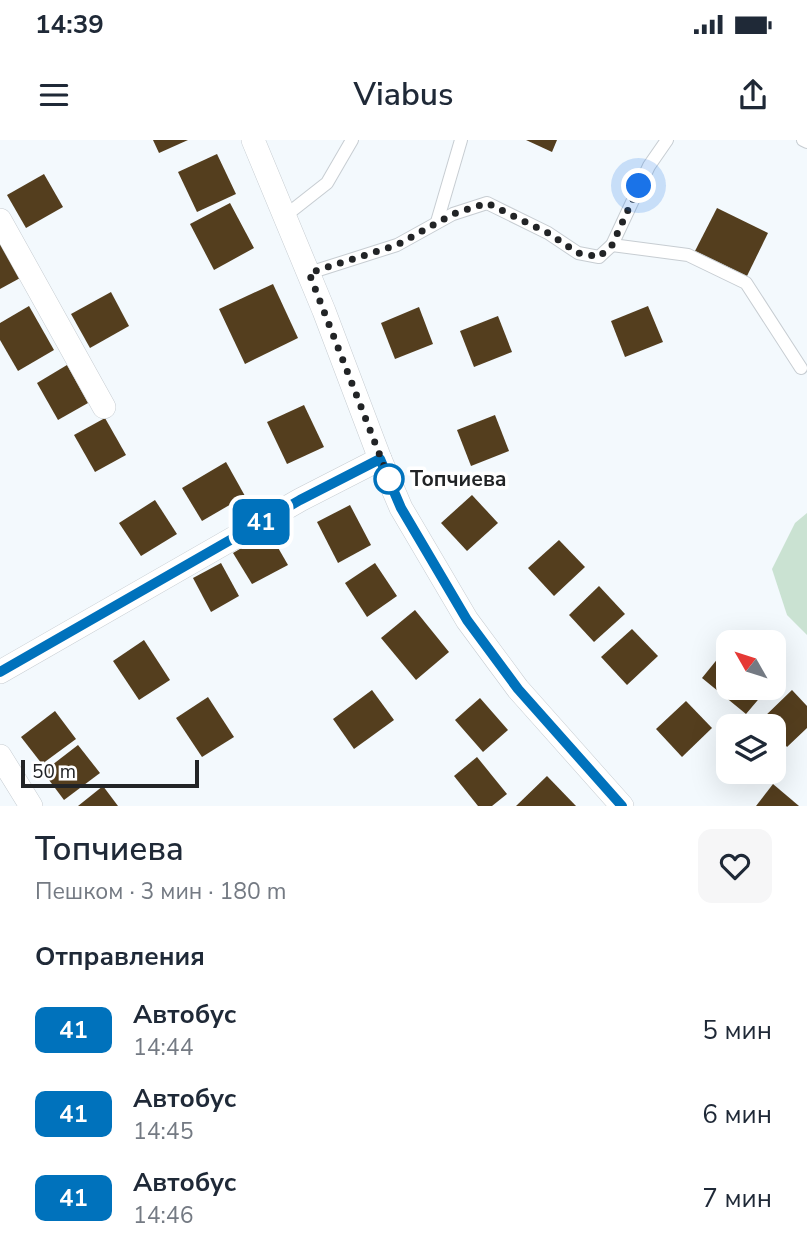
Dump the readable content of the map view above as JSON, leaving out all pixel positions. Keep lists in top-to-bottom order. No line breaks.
{"places":["Топчиева"],"lines":["bus line 41"],"scale_bar":"50 m","north":"top left","page":{"status":"14:39","header":"Viabus","on_map":"41","scale":"50 m","heading":[["Топчиева","Пешком · 3 мин · 180 m"],"Отправления"],"list":[{"mark":"41","name":"Автобус","note":"14:44","value":"5 мин"},{"mark":"41","name":"Автобус","note":"14:45","value":"6 мин"},{"mark":"41","name":"Автобус","note":"14:46","value":"7 мин"}]}}
